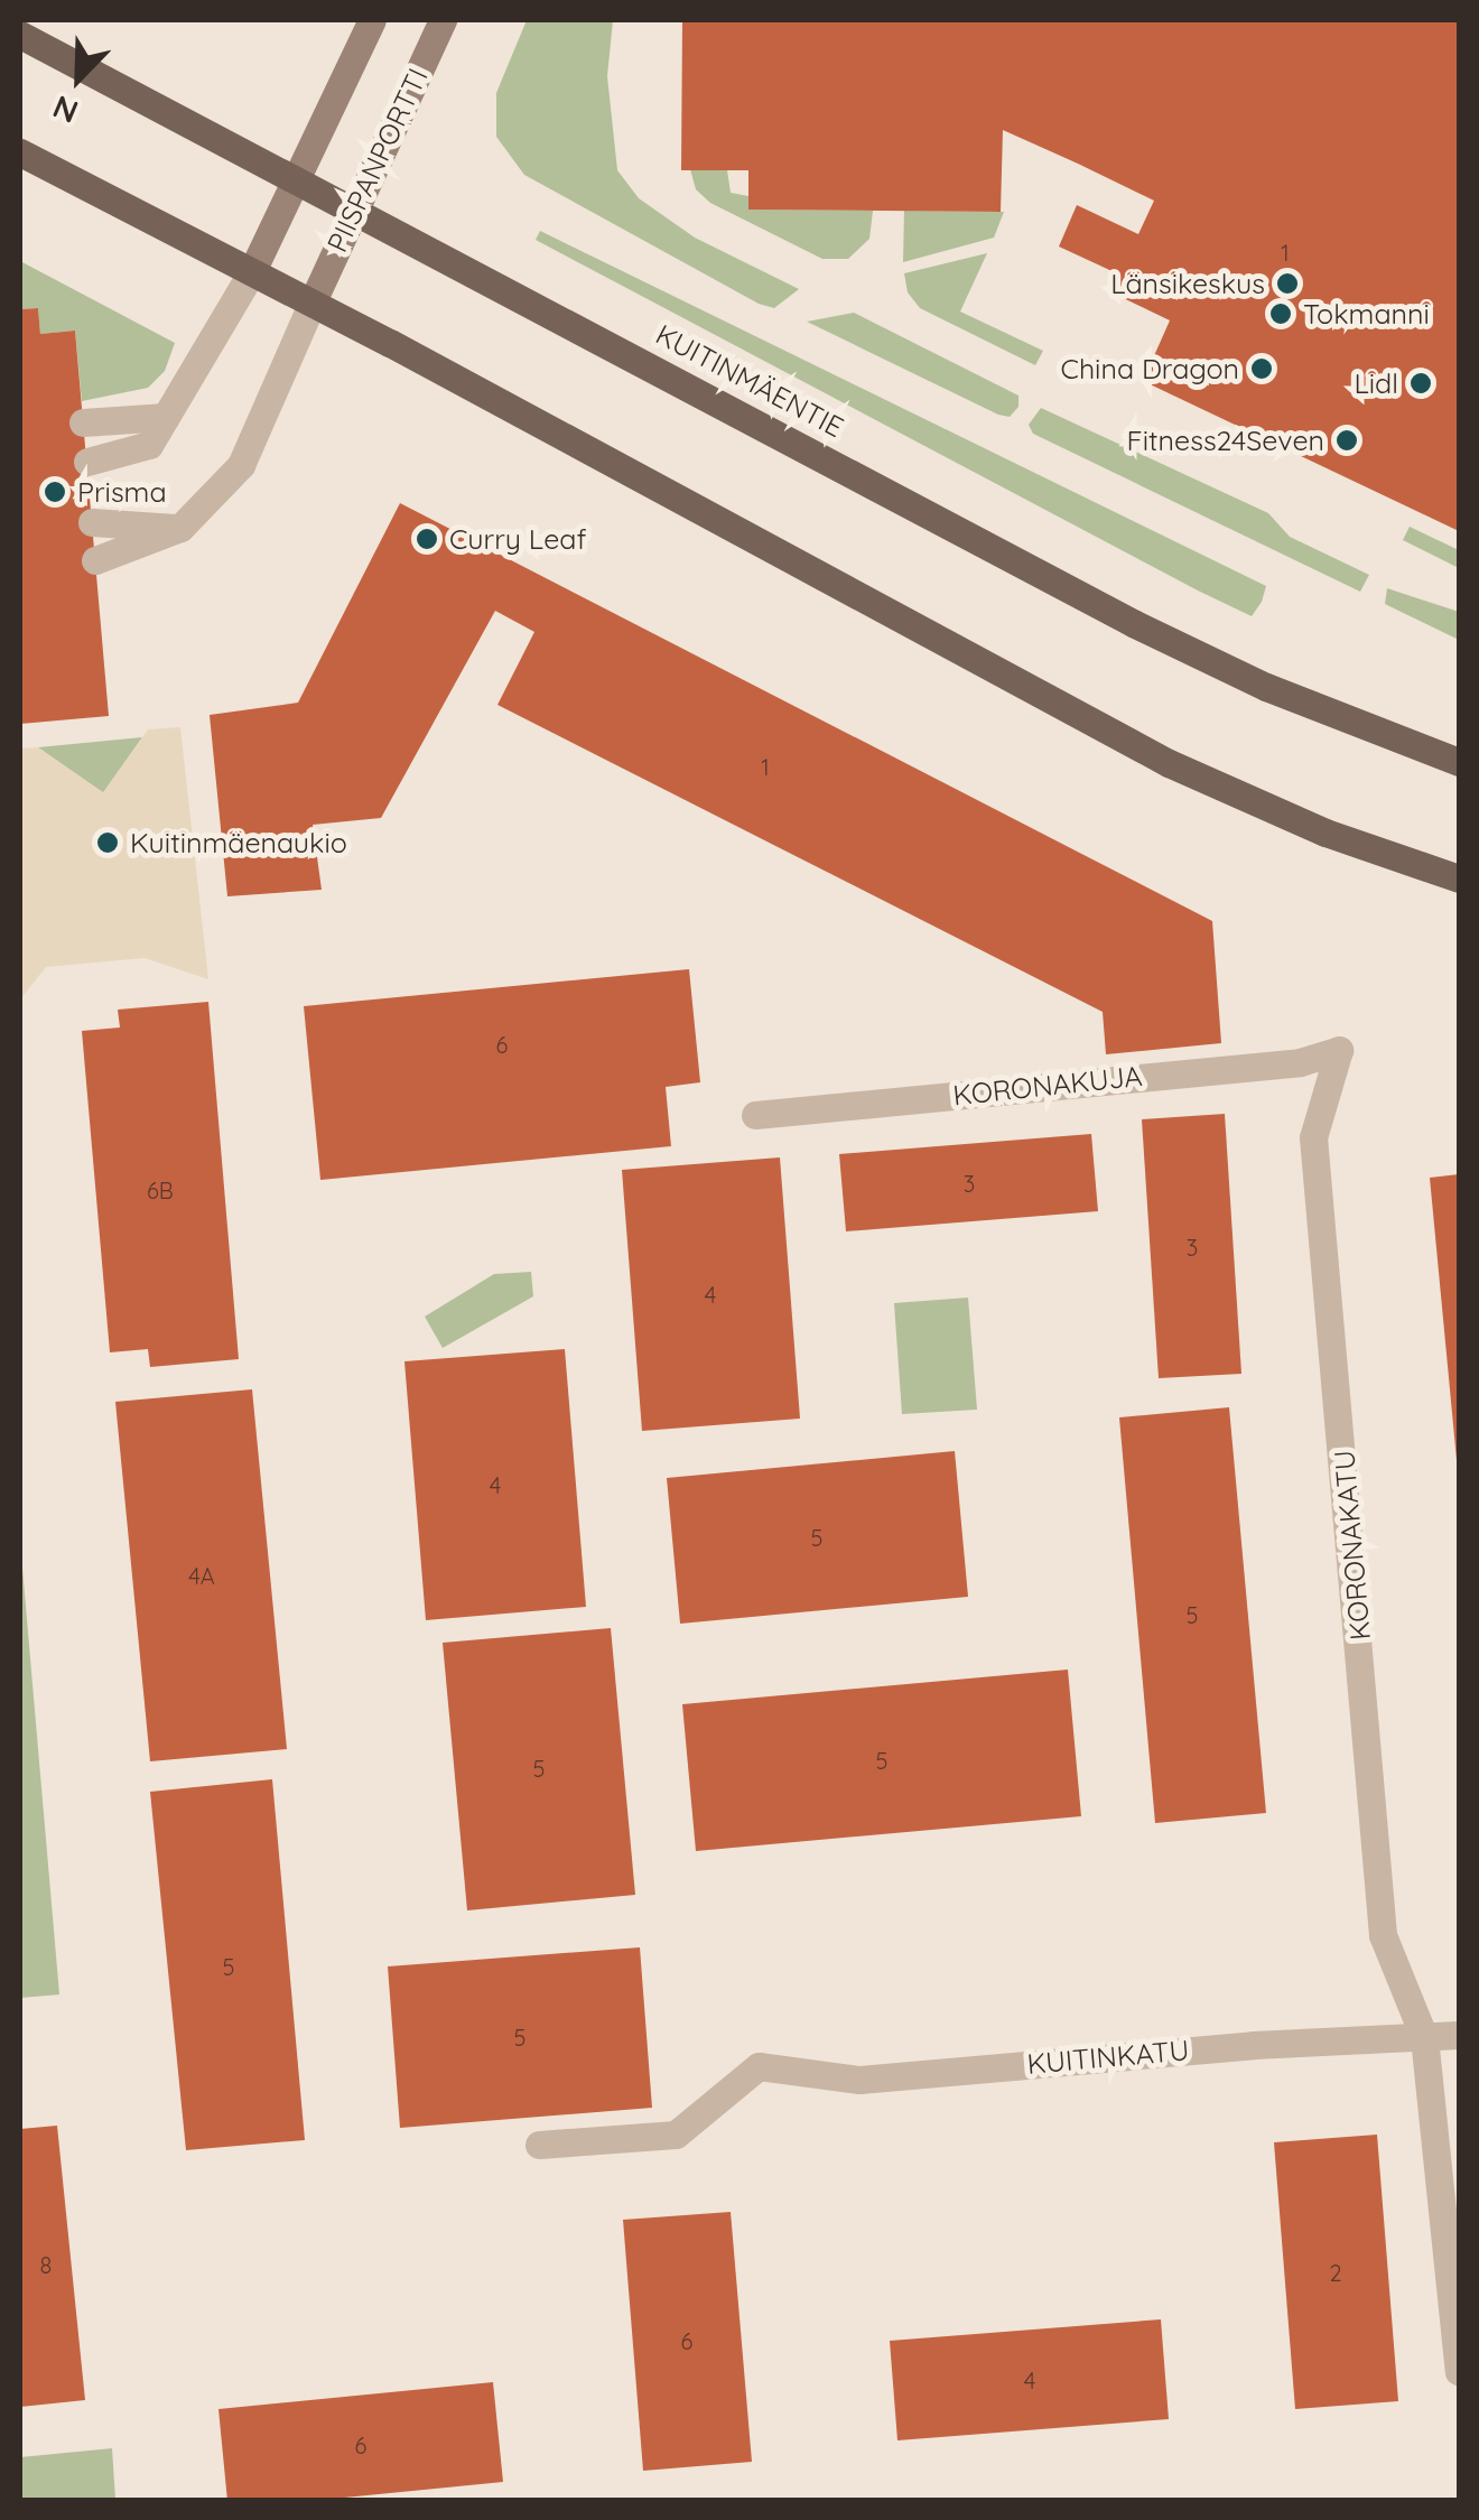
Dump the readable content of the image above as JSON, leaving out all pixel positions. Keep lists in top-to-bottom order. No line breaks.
{"streets":{"main road":["KUITINMÄENTIE"],"street":["PIISPANPORTTI","KORONAKUJA","KORONAKATU","KUITINKATU"]},"crossings":[["PIISPANPORTTI","KUITINMÄENTIE"],["KORONAKUJA","KORONAKATU"],["KORONAKATU","KUITINKATU"]],"places":["Länsikeskus","Tokmanni","China Dragon","Lidl","Fitness24Seven","Prisma","Curry Leaf","Kuitinmäenaukio"],"house_numbers":["1","1","6","3","6B","3","4","4","5","4A","5","5","5","5","5","8","2","6","4","6"],"north":"bottom left"}
